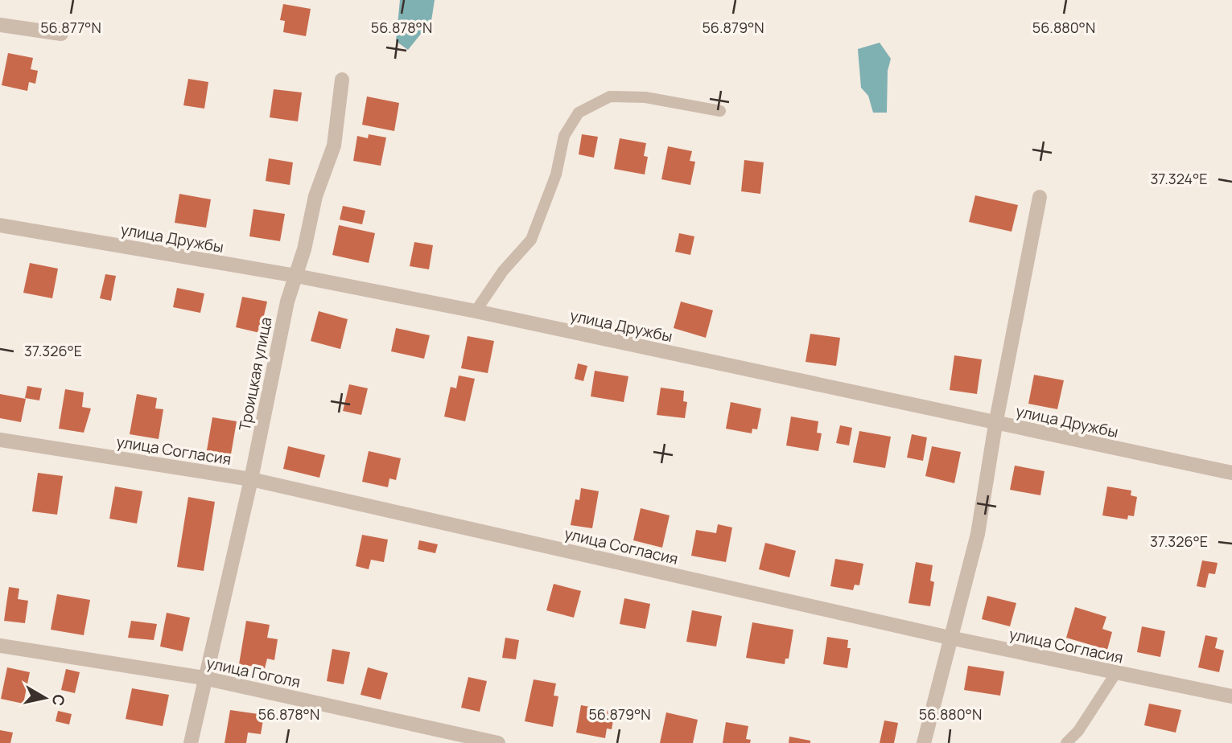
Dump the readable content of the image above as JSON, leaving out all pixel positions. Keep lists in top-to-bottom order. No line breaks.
{"streets":{"street":["улица Дружбы","Троицкая улица","улица Согласия","улица Гоголя"]},"crossings":[["улица Дружбы","Троицкая улица"],["Троицкая улица","улица Согласия"],["Троицкая улица","улица Гоголя"]],"north":"right","coordinates":["56.877°N","56.878°N","56.879°N","56.880°N","37.324°E","37.326°E"]}
